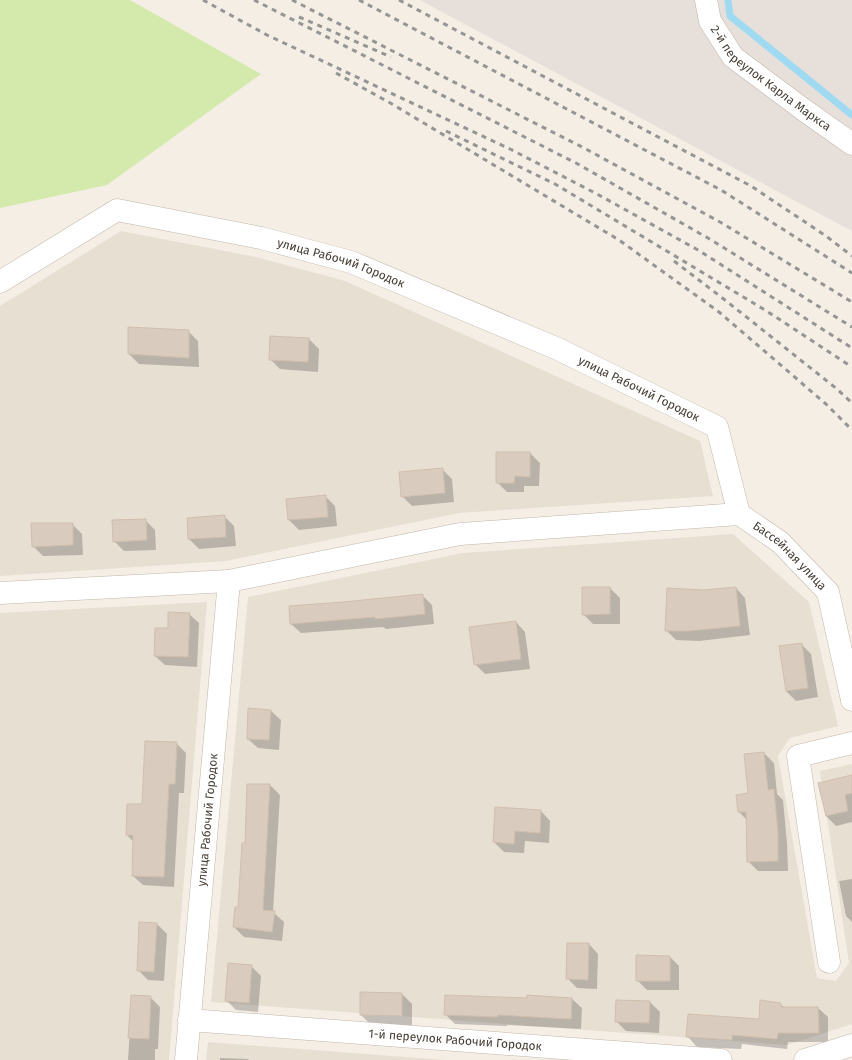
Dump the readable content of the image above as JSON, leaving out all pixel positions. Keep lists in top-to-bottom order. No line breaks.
{"streets":{"street":["2-й переулок Карла Маркса","улица Рабочий Городок","Бассейная улица","1-й переулок Рабочий Городок"]},"crossings":[["улица Рабочий Городок","Бассейная улица"],["улица Рабочий Городок","1-й переулок Рабочий Городок"]]}
